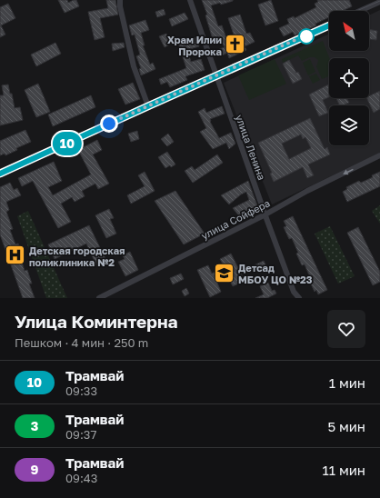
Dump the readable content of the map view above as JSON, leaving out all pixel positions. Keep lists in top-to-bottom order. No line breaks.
{"streets":{"street":["улица Ленина","улица Сойфера"]},"crossings":[["улица Ленина","улица Сойфера"]],"one_way":["улица Сойфера"],"places":{"church":["Храм Илии Пророка"],"hospital":["Детская городская поликлиника №2"],"school or university":["Детсад МБОУ ЦО №23"]},"lines":["tram line 10"],"north":"top left","page":{"on_map":"10","heading":["Улица Коминтерна","Пешком · 4 мин · 250 m"],"list":[{"mark":"10","name":"Трамвай","note":"09:33","value":"1 мин"},{"mark":"3","name":"Трамвай","note":"09:37","value":"5 мин"},{"mark":"9","name":"Трамвай","note":"09:43","value":"11 мин"}]}}
